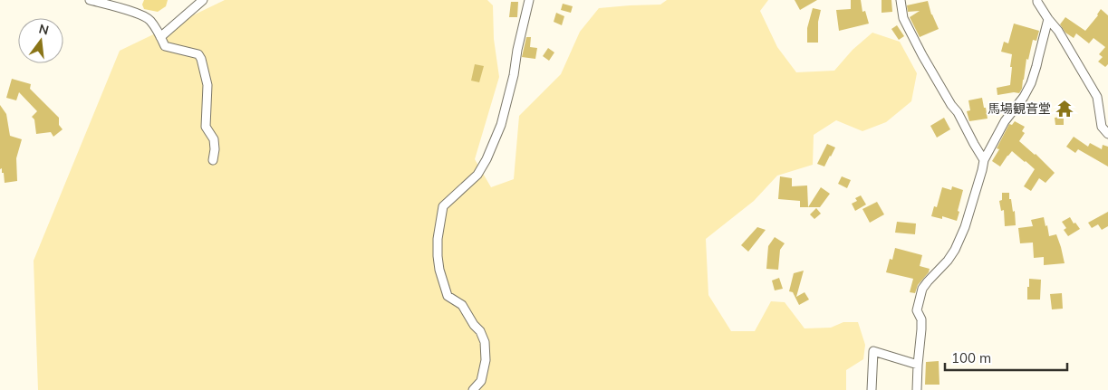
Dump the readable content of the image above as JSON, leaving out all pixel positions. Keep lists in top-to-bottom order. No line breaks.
{"places":{"temple":["馬場観音堂"]},"scale_bar":"100 m","north":"top"}
